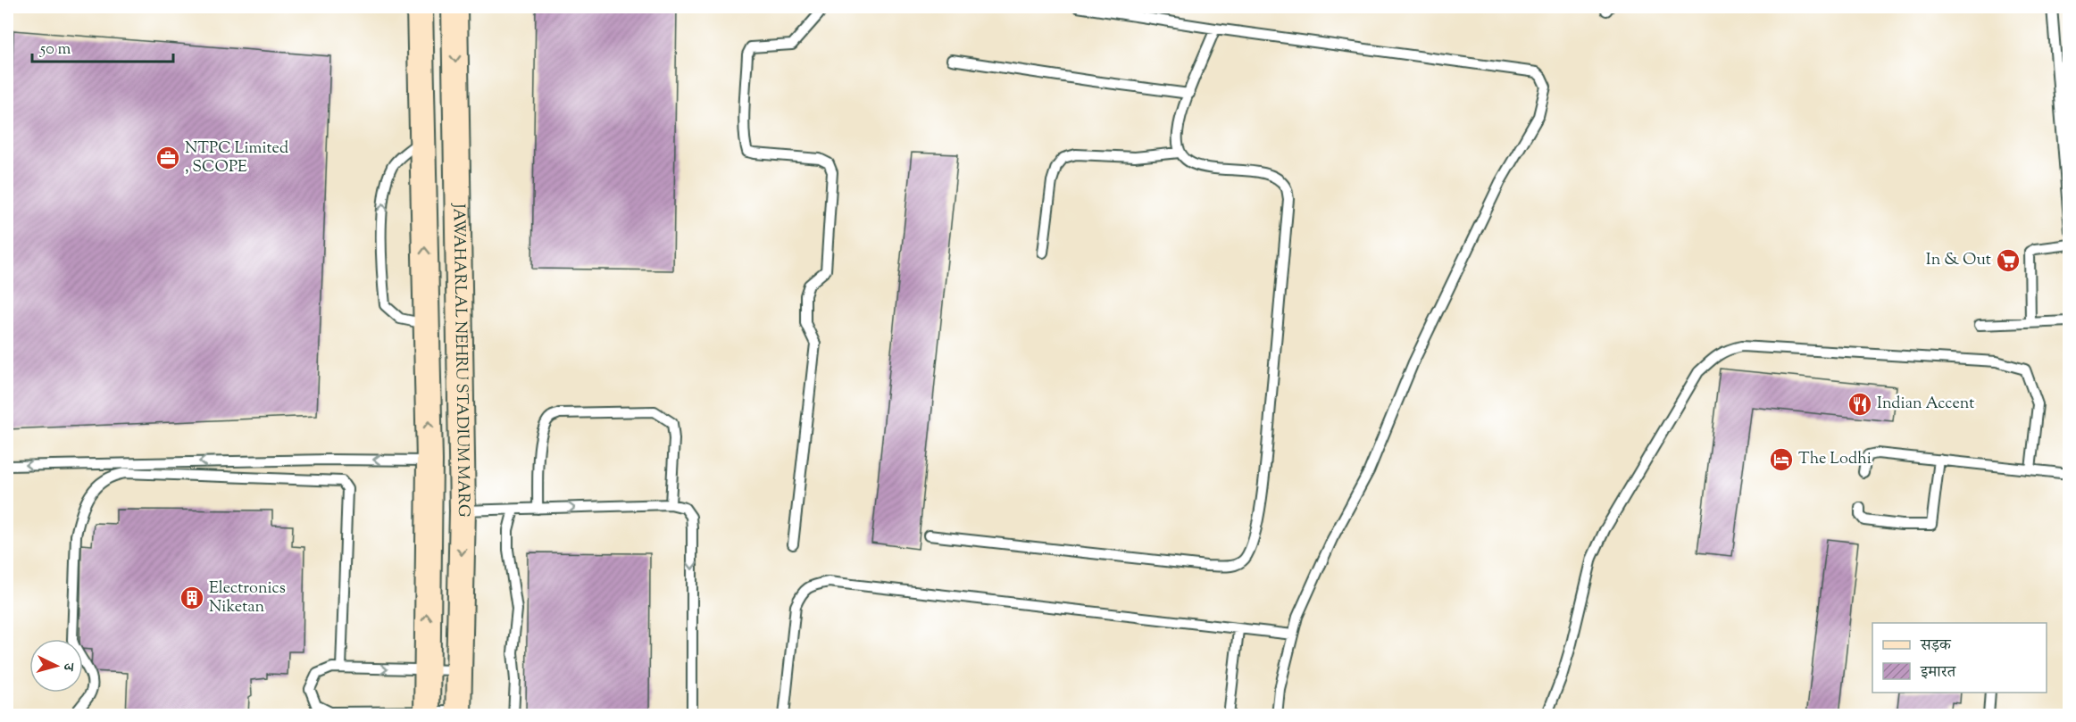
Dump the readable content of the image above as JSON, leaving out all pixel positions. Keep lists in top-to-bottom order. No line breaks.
{"streets":{"street":["JAWAHARLAL NEHRU STADIUM MARG"]},"places":{"office":["NTPC Limited , SCOPE"],"supermarket":["In & Out"],"restaurant":["Indian Accent"],"hotel":["The Lodhi"],"building":["Electronics Niketan"]},"legend":["सड़क","इमारत"],"scale_bar":"50 m","north":"right"}
